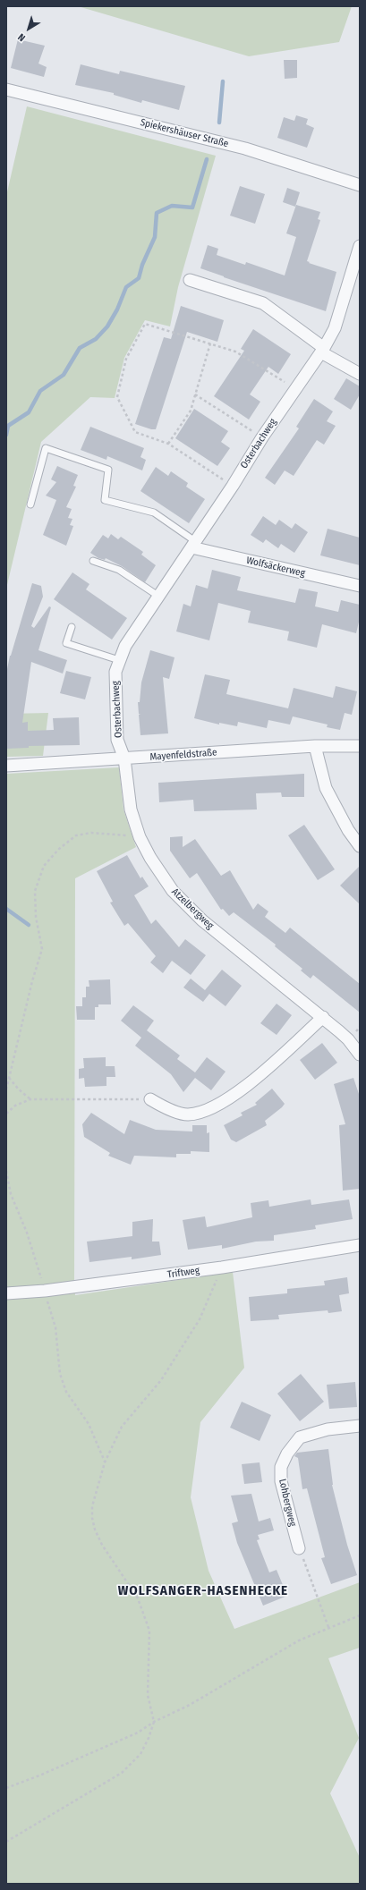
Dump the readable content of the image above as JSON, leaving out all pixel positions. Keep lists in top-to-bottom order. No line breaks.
{"streets":{"street":["Spiekershäuser Straße","Osterbachweg","Wolfsäckerweg","Mayenfeldstraße","Atzelbergweg","Triftweg","Lohbergweg"]},"crossings":[["Osterbachweg","Wolfsäckerweg"],["Osterbachweg","Mayenfeldstraße"],["Osterbachweg","Atzelbergweg"],["Mayenfeldstraße","Atzelbergweg"]],"districts":["WOLFSANGER-HASENHECKE"],"north":"bottom left"}
